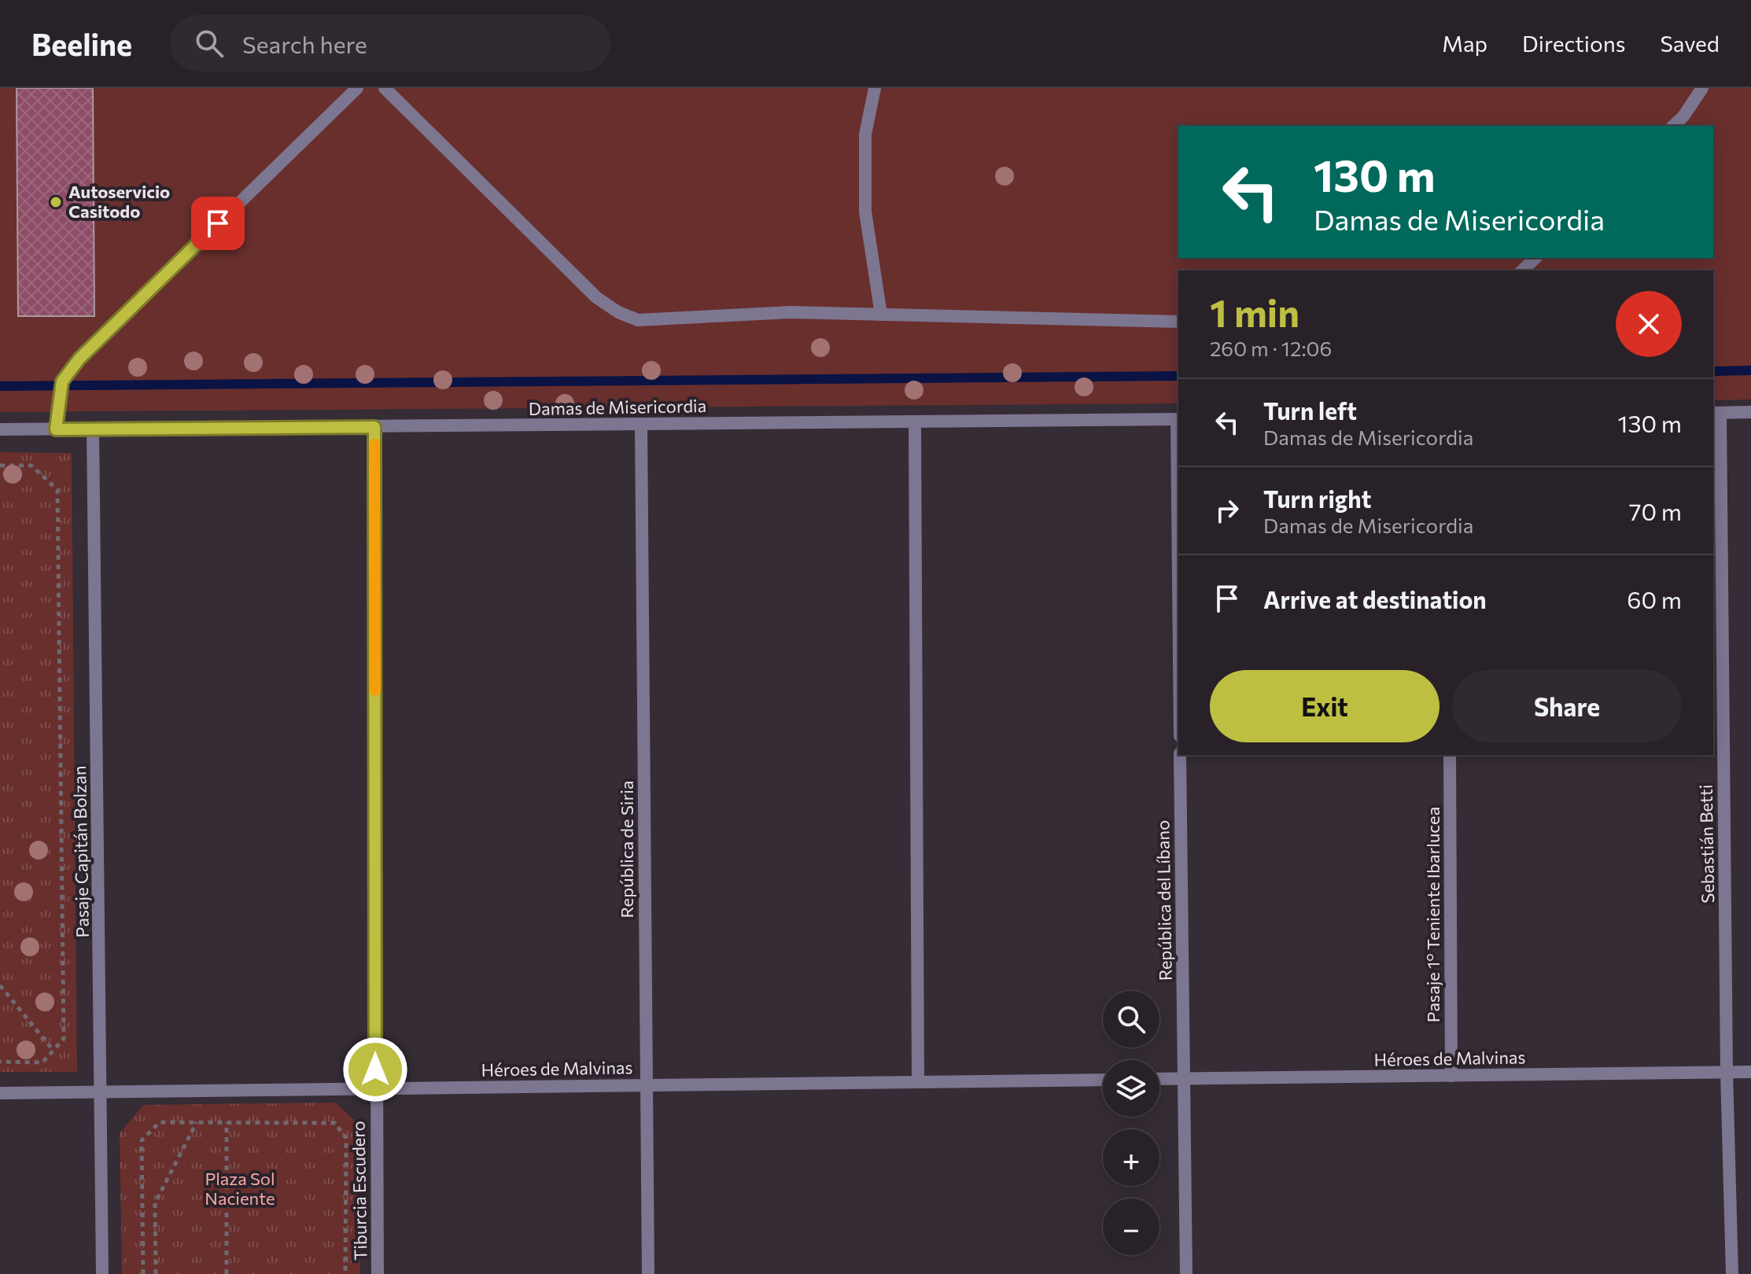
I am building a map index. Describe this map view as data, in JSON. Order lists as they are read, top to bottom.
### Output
{
  "streets": {
    "street": [
      "Damas de Misericordia",
      "Sebastián Betti",
      "República de Siria",
      "Pasaje Capitán Bolzan",
      "República del Líbano",
      "Pasaje 1º Teniente Ibarlucea",
      "Héroes de Malvinas",
      "Tiburcia Escudero"
    ]
  },
  "crossings": [
    ["Damas de Misericordia", "República de Siria"],
    ["Damas de Misericordia", "Pasaje Capitán Bolzan"],
    ["Damas de Misericordia", "Tiburcia Escudero"],
    ["Sebastián Betti", "Héroes de Malvinas"],
    ["República de Siria", "Héroes de Malvinas"],
    ["Pasaje Capitán Bolzan", "Héroes de Malvinas"],
    ["República del Líbano", "Héroes de Malvinas"],
    ["Pasaje 1º Teniente Ibarlucea", "Héroes de Malvinas"],
    ["Héroes de Malvinas", "Tiburcia Escudero"]
  ],
  "parks": ["Plaza Sol Naciente"],
  "places": ["Autoservicio Casitodo"],
  "page": {
    "header": "Beeline",
    "search": "Search here",
    "nav": ["Map", "Directions", "Saved"],
    "turn": ["130 m", "Damas de Misericordia"],
    "heading": ["1 min", "260 m · 12:06"],
    "list": [
      {
        "name": "Turn left",
        "note": "Damas de Misericordia",
        "value": "130 m"
      },
      {
        "name": "Turn right",
        "note": "Damas de Misericordia",
        "value": "70 m"
      },
      {
        "name": "Arrive at destination",
        "value": "60 m"
      }
    ],
    "buttons": ["Exit", "Share"],
    "map_buttons": ["+", "−"]
  }
}
